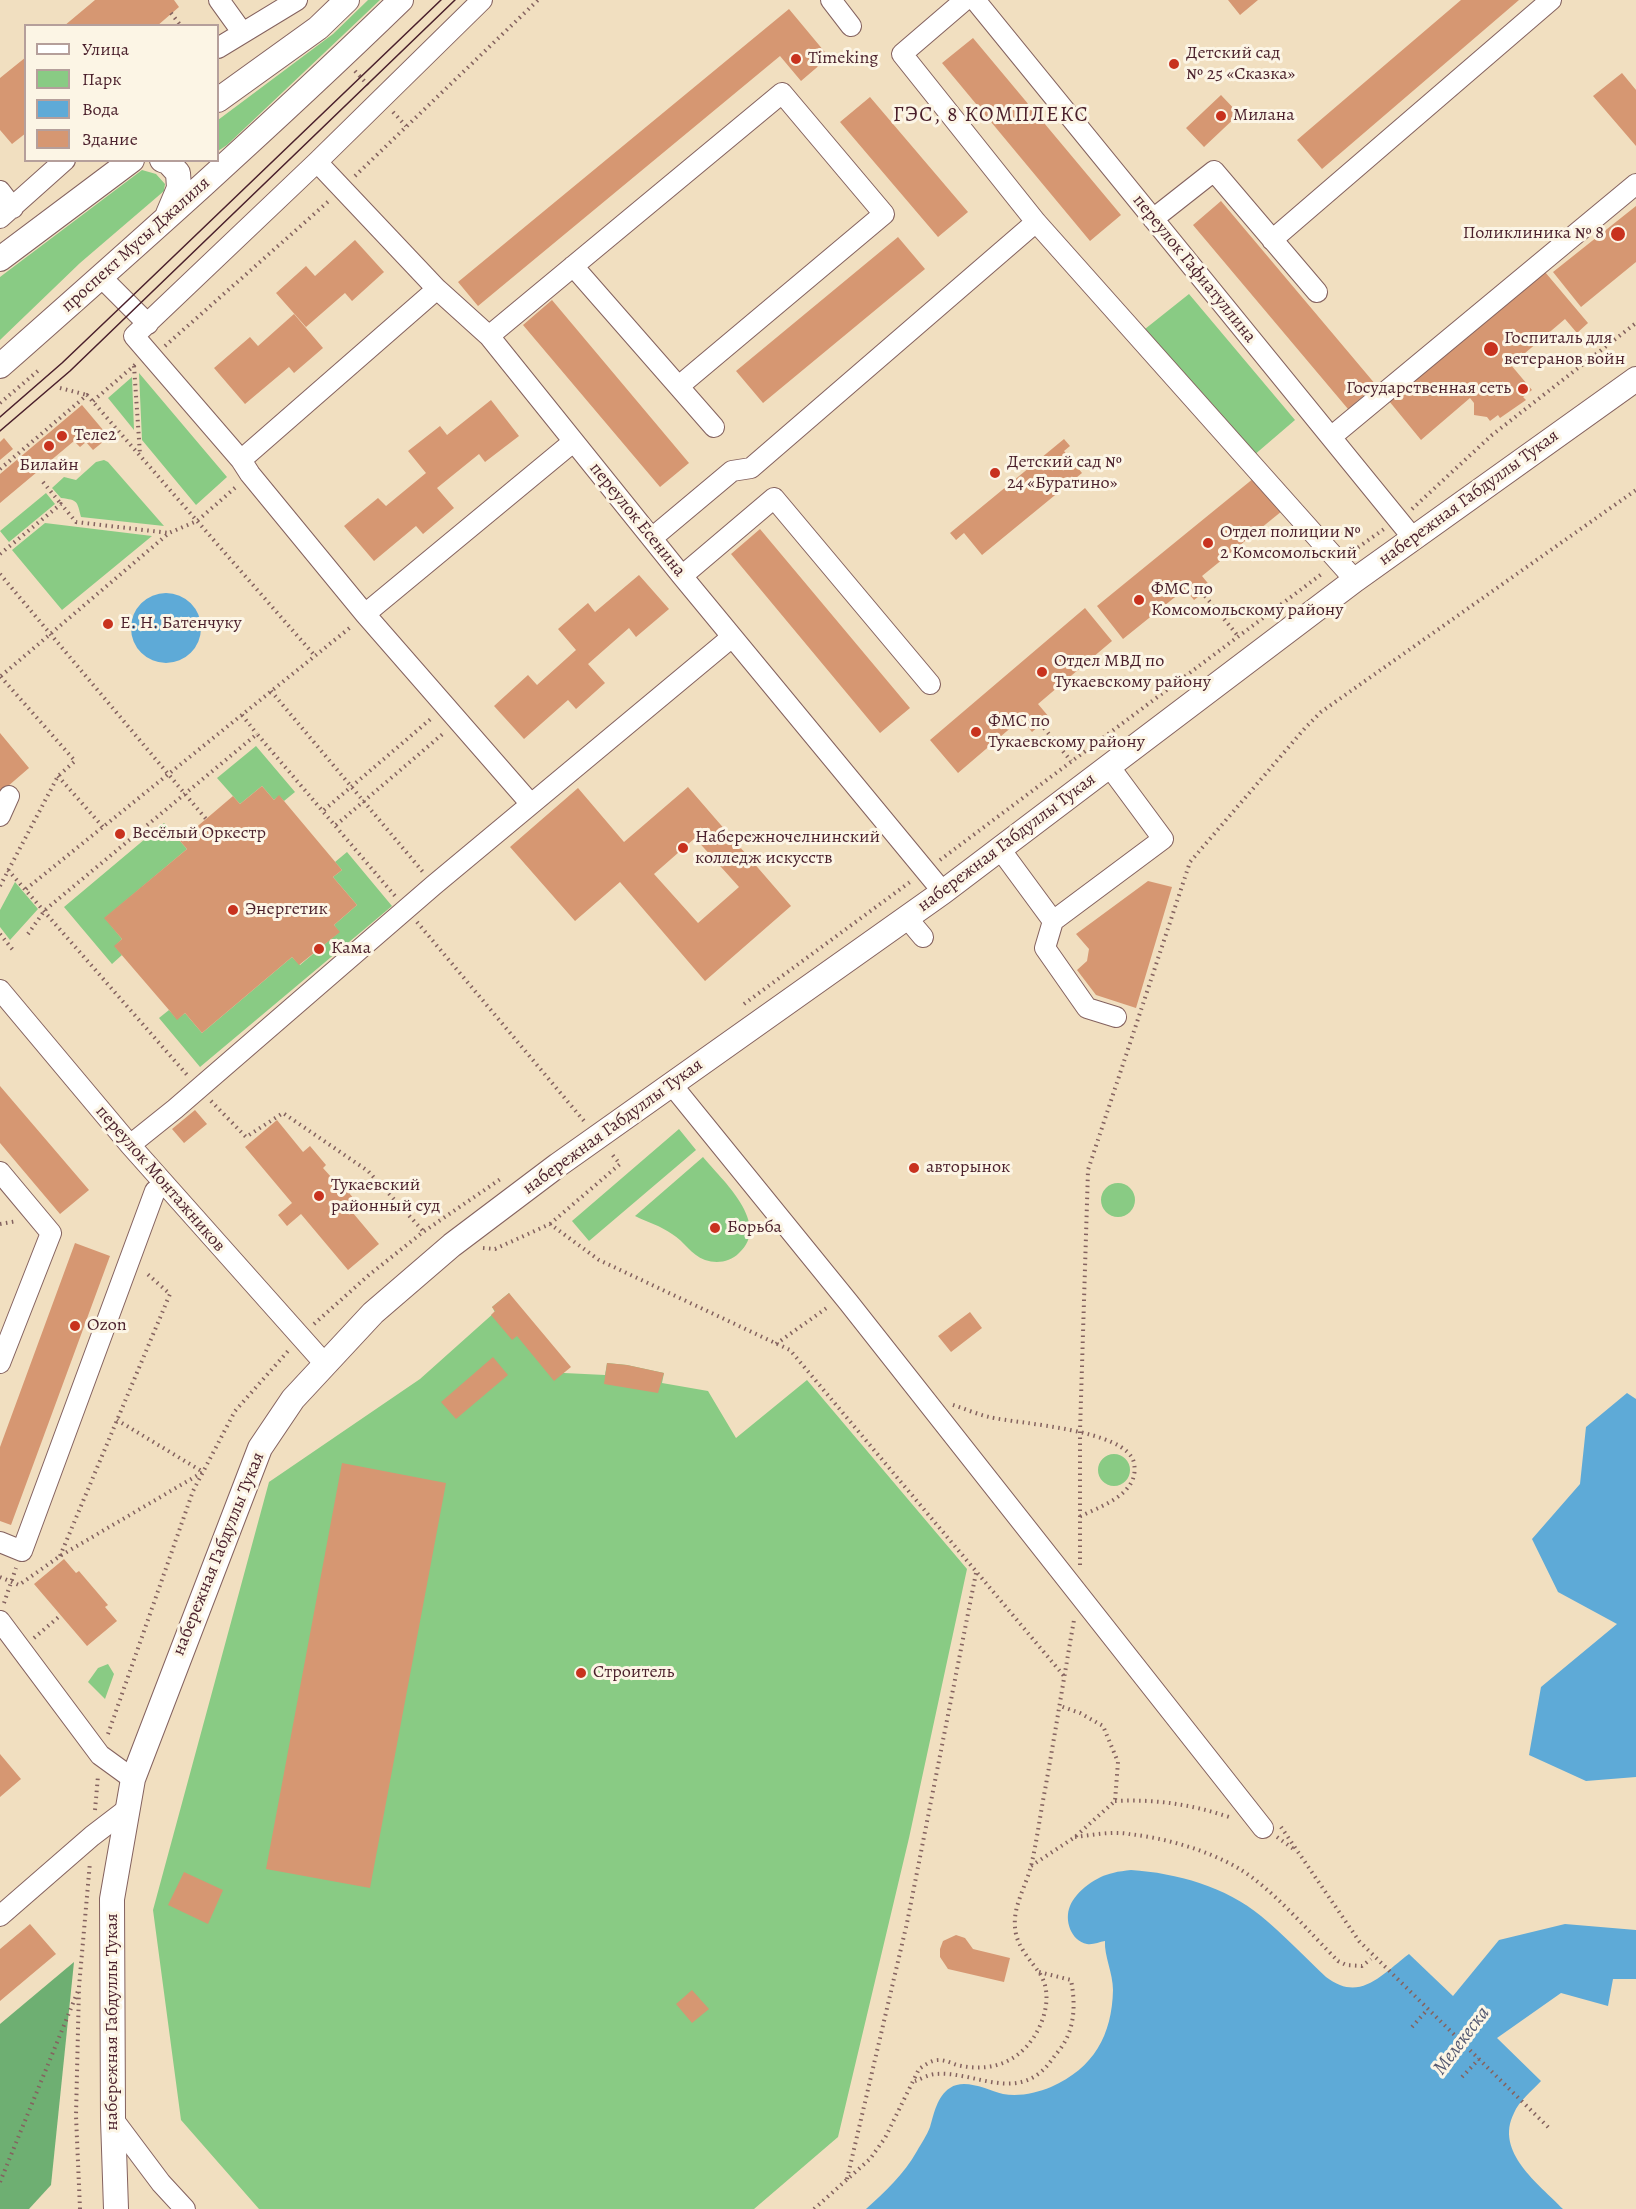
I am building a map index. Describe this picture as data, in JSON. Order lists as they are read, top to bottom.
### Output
{
  "streets": {
    "main road": ["проспект Мусы Джалиля", "набережная Габдуллы Тукая"],
    "street": ["переулок Гафиатуллина", "переулок Есенина", "переулок Монтажников"]
  },
  "crossings": [
    ["переулок Гафиатуллина", "набережная Габдуллы Тукая"],
    ["набережная Габдуллы Тукая", "переулок Есенина"],
    ["набережная Габдуллы Тукая", "переулок Монтажников"]
  ],
  "districts": ["ГЭС, 8 КОМПЛЕКС"],
  "water": ["Мелекеска"],
  "places": [
    "Timeking",
    "Детский сад № 25 «Сказка»",
    "Милана",
    "Поликлиника № 8",
    "Госпиталь для ветеранов войн",
    "Государственная сеть",
    "Теле2",
    "Билайн",
    "Детский сад № 24 «Буратино»",
    "Отдел полиции № 2 Комсомольский",
    "ФМС по Комсомольскому району",
    "Е. Н. Батенчуку",
    "Отдел МВД по Тукаевскому району",
    "ФМС по Тукаевскому району",
    "Весёлый Оркестр",
    "Набережночелнинский колледж искусств",
    "Энергетик",
    "Кама",
    "авторынок",
    "Тукаевский районный суд",
    "Борьба",
    "Ozon",
    "Строитель"
  ],
  "legend": [
    "Улица",
    "Парк",
    "Вода",
    "Здание"
  ]
}
